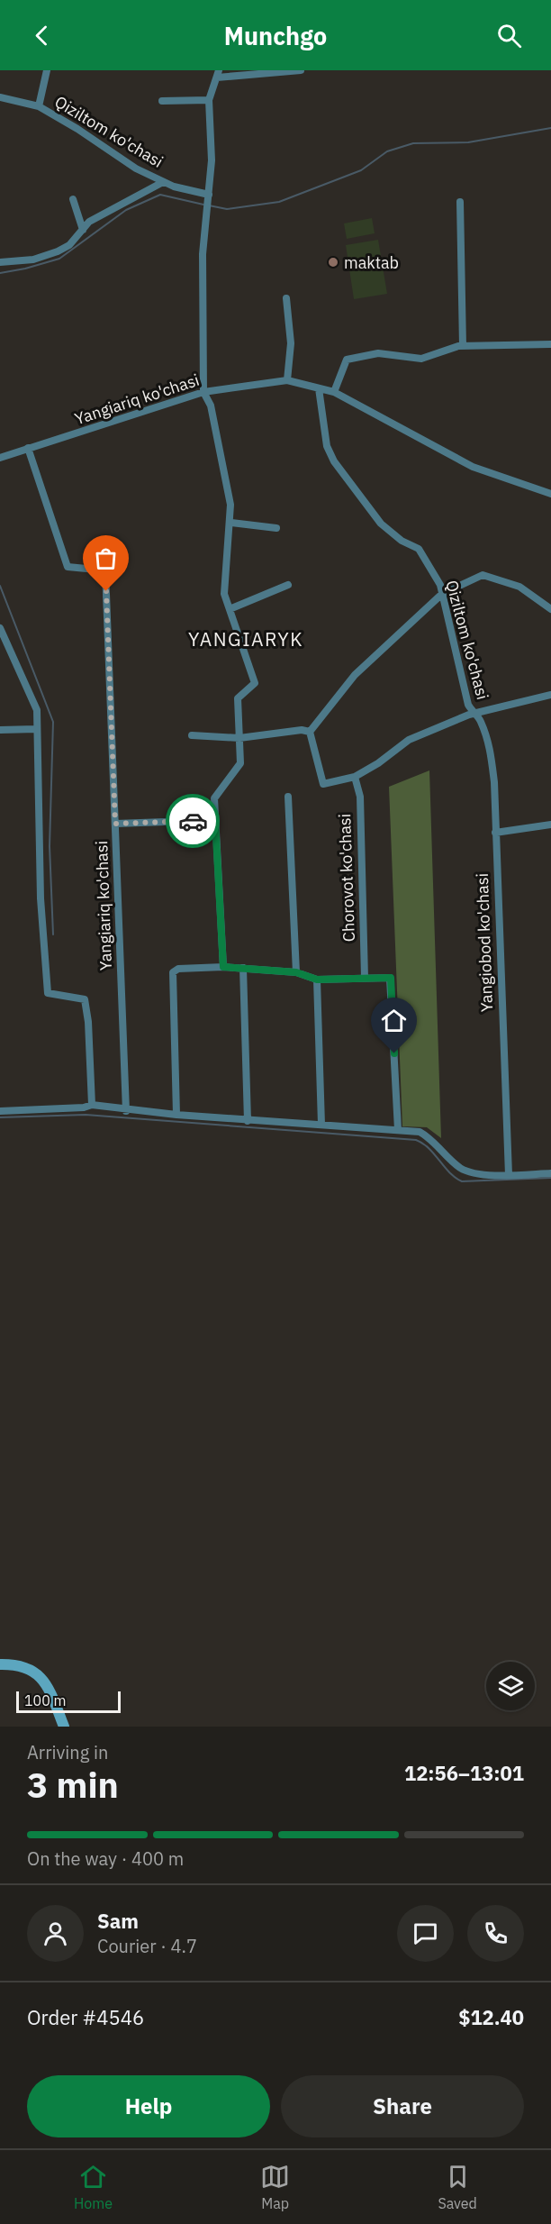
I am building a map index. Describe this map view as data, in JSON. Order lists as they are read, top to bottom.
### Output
{
  "streets": {
    "street": [
      "Qiziltom ko'chasi",
      "Yangiariq ko'chasi",
      "Chorovot ko'chasi",
      "Yangiobod ko'chasi"
    ]
  },
  "crossings": [
    ["Qiziltom ko'chasi", "Yangiobod ko'chasi"]
  ],
  "districts": ["YANGIARYK"],
  "places": ["maktab"],
  "scale_bar": "100 m",
  "page": {
    "header": "Munchgo",
    "scale": "100 m",
    "heading": ["3 min", "Arriving in", "12:56–13:01"],
    "panel": [
      "Sam",
      "Courier · 4.7",
      "Order #4546",
      "$12.40"
    ],
    "bar": "On the way · 400 m",
    "buttons": ["Help", "Share"],
    "tabs": ["Home", "Map", "Saved"]
  }
}
